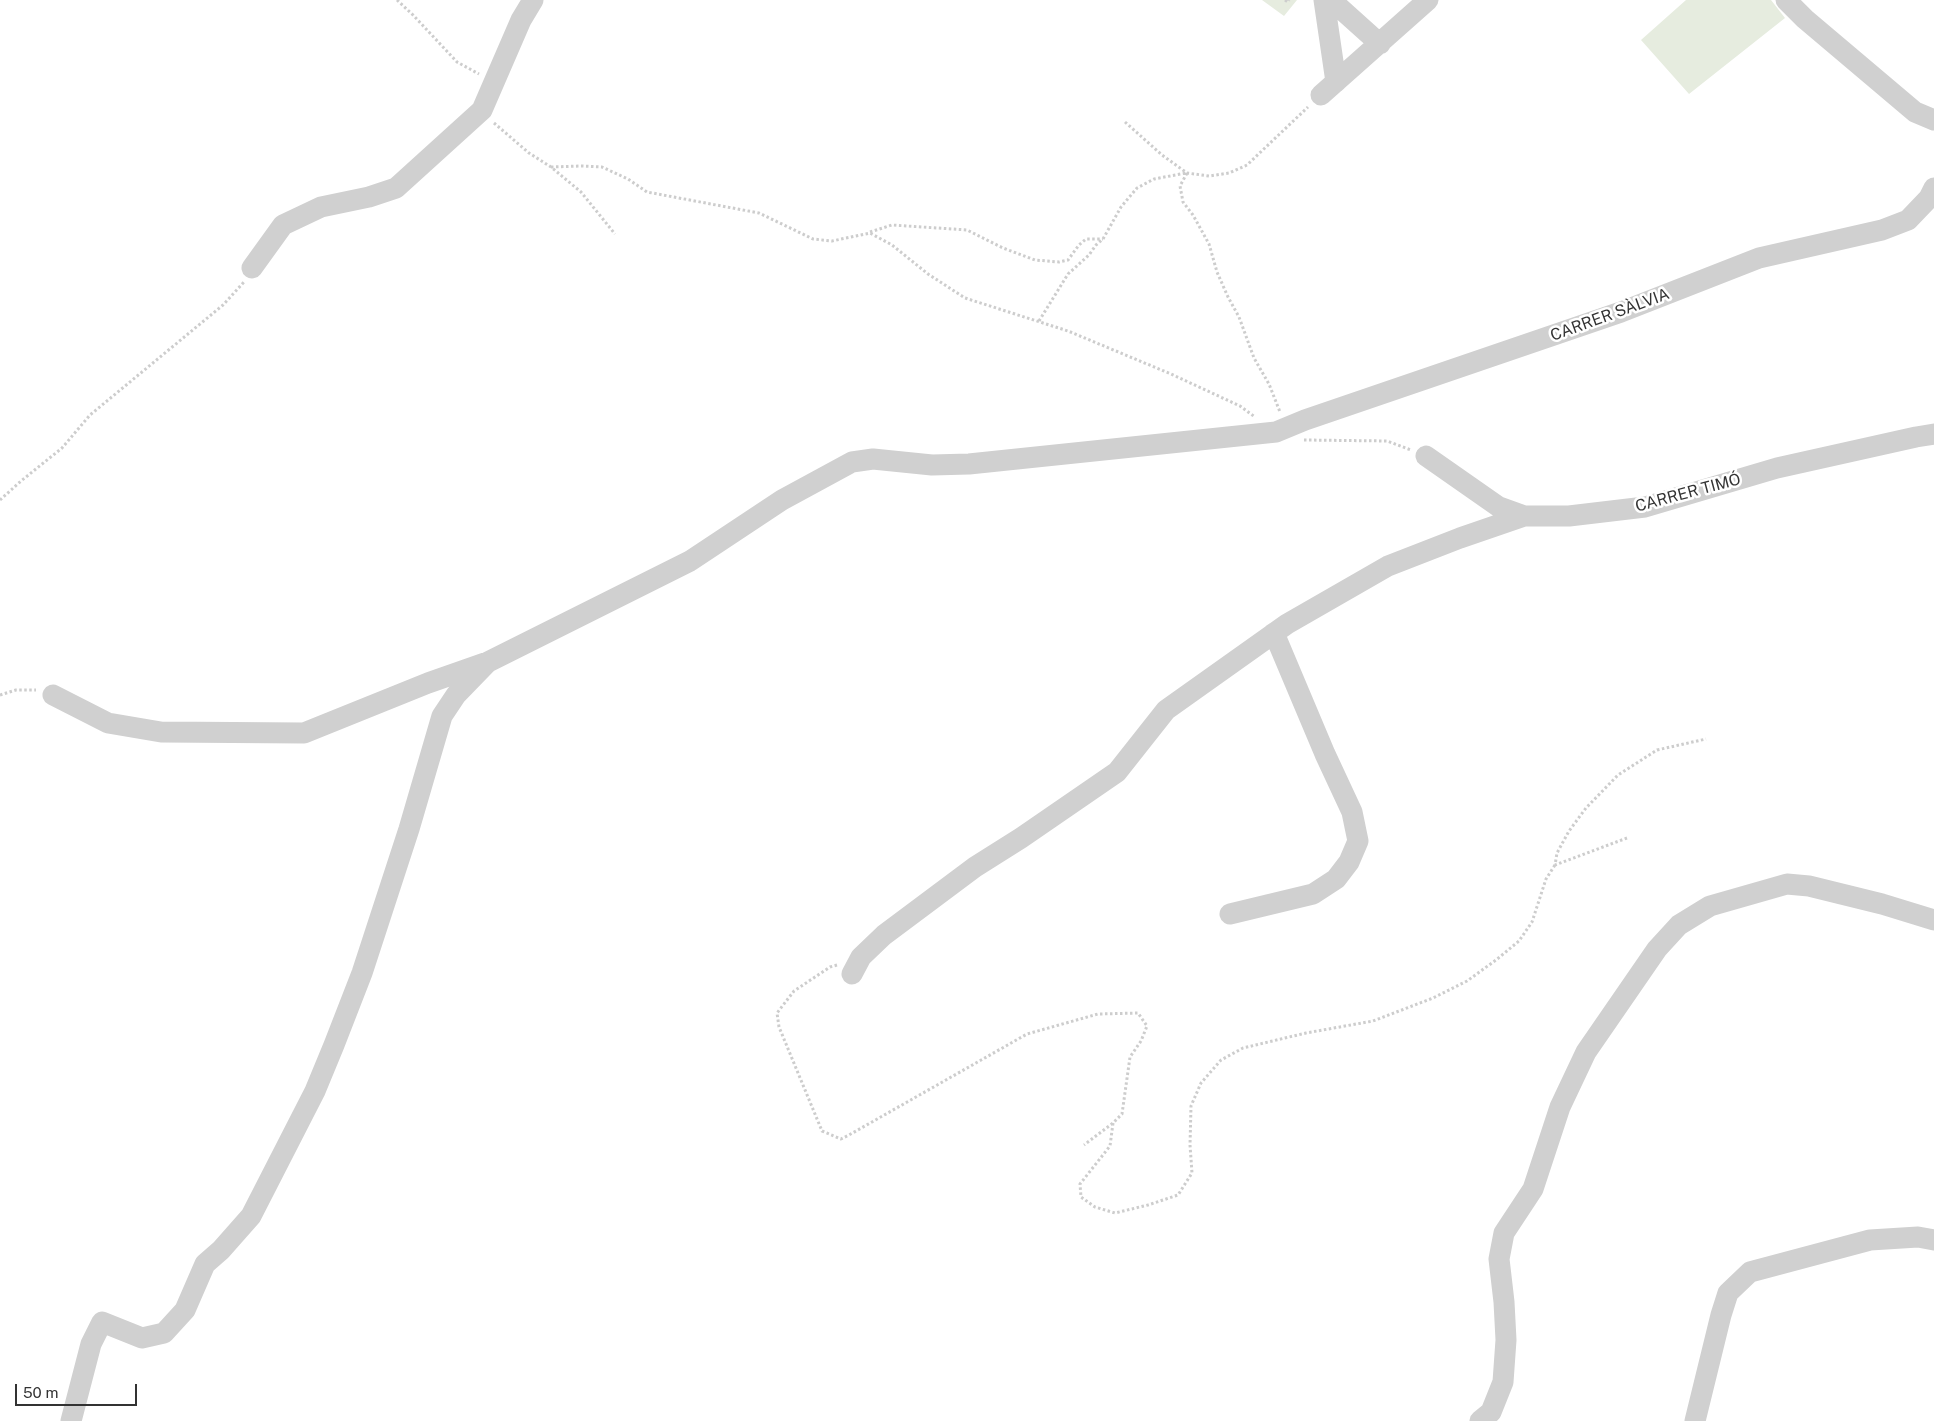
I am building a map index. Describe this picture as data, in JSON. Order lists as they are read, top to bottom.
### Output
{
  "streets": {
    "street": ["CARRER SÀLVIA", "CARRER TIMÓ"]
  },
  "scale_bar": "50 m"
}
